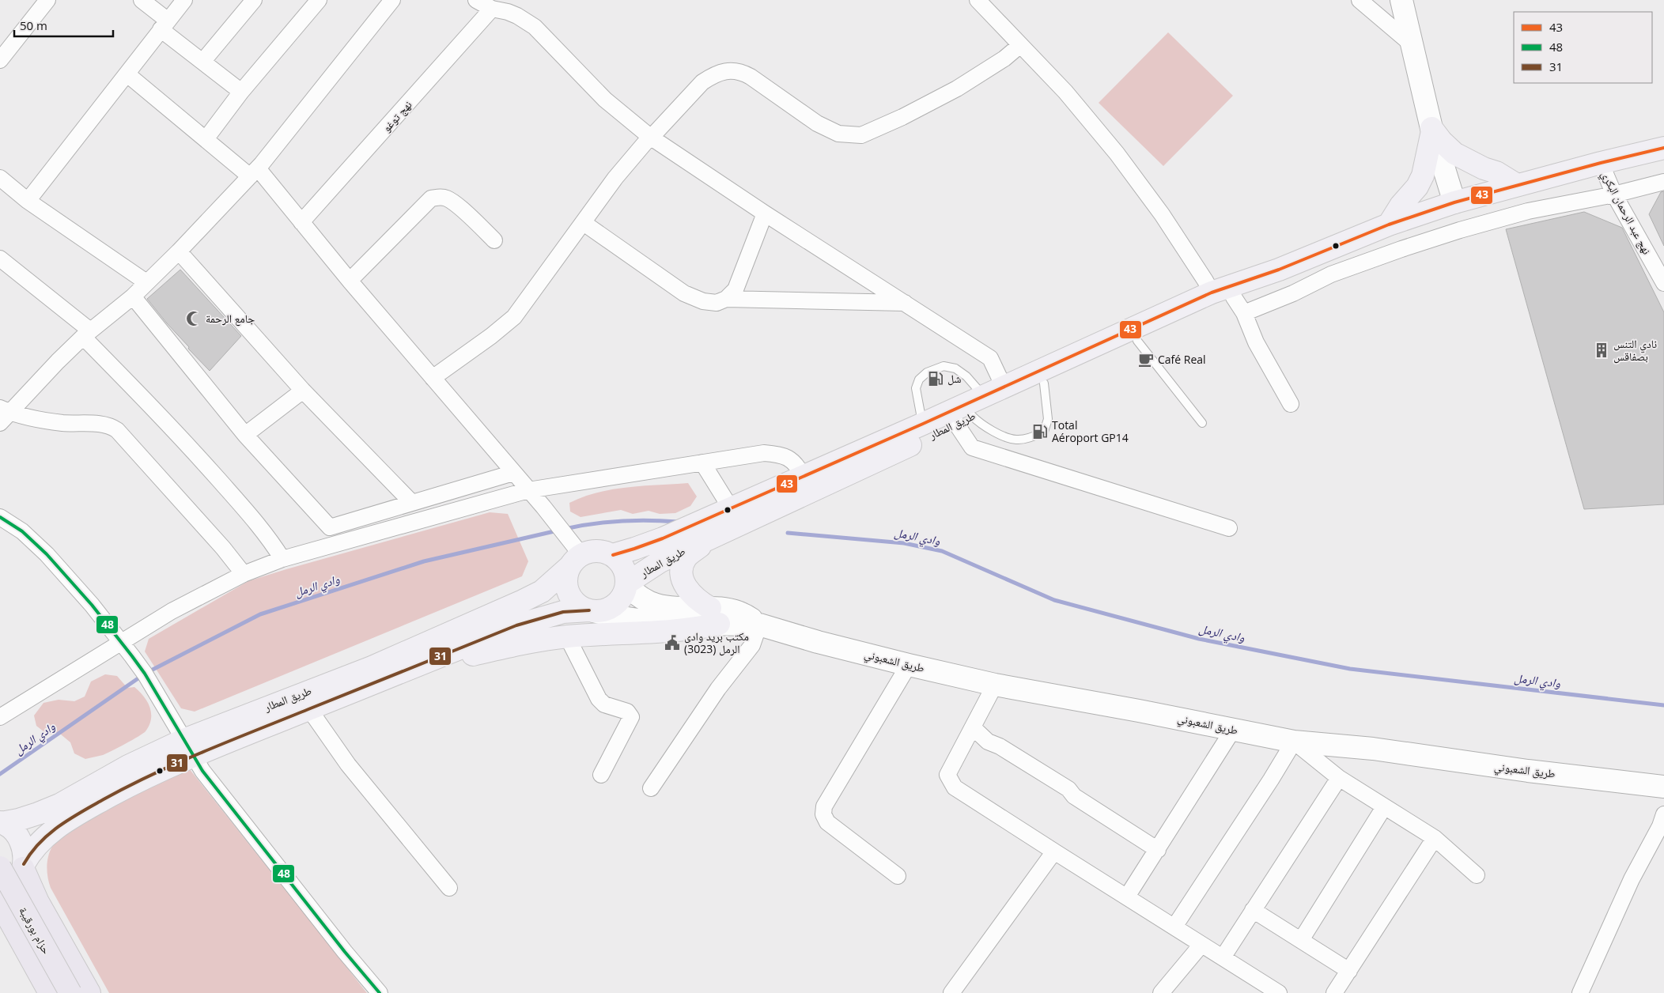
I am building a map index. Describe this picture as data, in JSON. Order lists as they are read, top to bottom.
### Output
{
  "streets": {
    "highway": ["حزام بورقيبة"],
    "main road": ["طريق المطار"],
    "street": ["نهج توغو", "نهج عبد الرحمان البكري", "طريق الشعبوني"]
  },
  "crossings": [
    ["نهج عبد الرحمان البكري", "طريق المطار"],
    ["طريق المطار", "طريق الشعبوني"]
  ],
  "water": ["وادي الرمل"],
  "places": {
    "mosque": ["جامع الرحمة"],
    "building": ["نادي التنس بصفاقس"],
    "cafe": ["Café Real"],
    "fuel station": ["شل", "Total Aéroport GP14"],
    "public building": ["مكتب بريد وادي الرمل (3023)"]
  },
  "lines": ["transit line 43", "transit line 48", "transit line 31"],
  "legend": ["43", "48", "31"],
  "scale_bar": "50 m"
}
